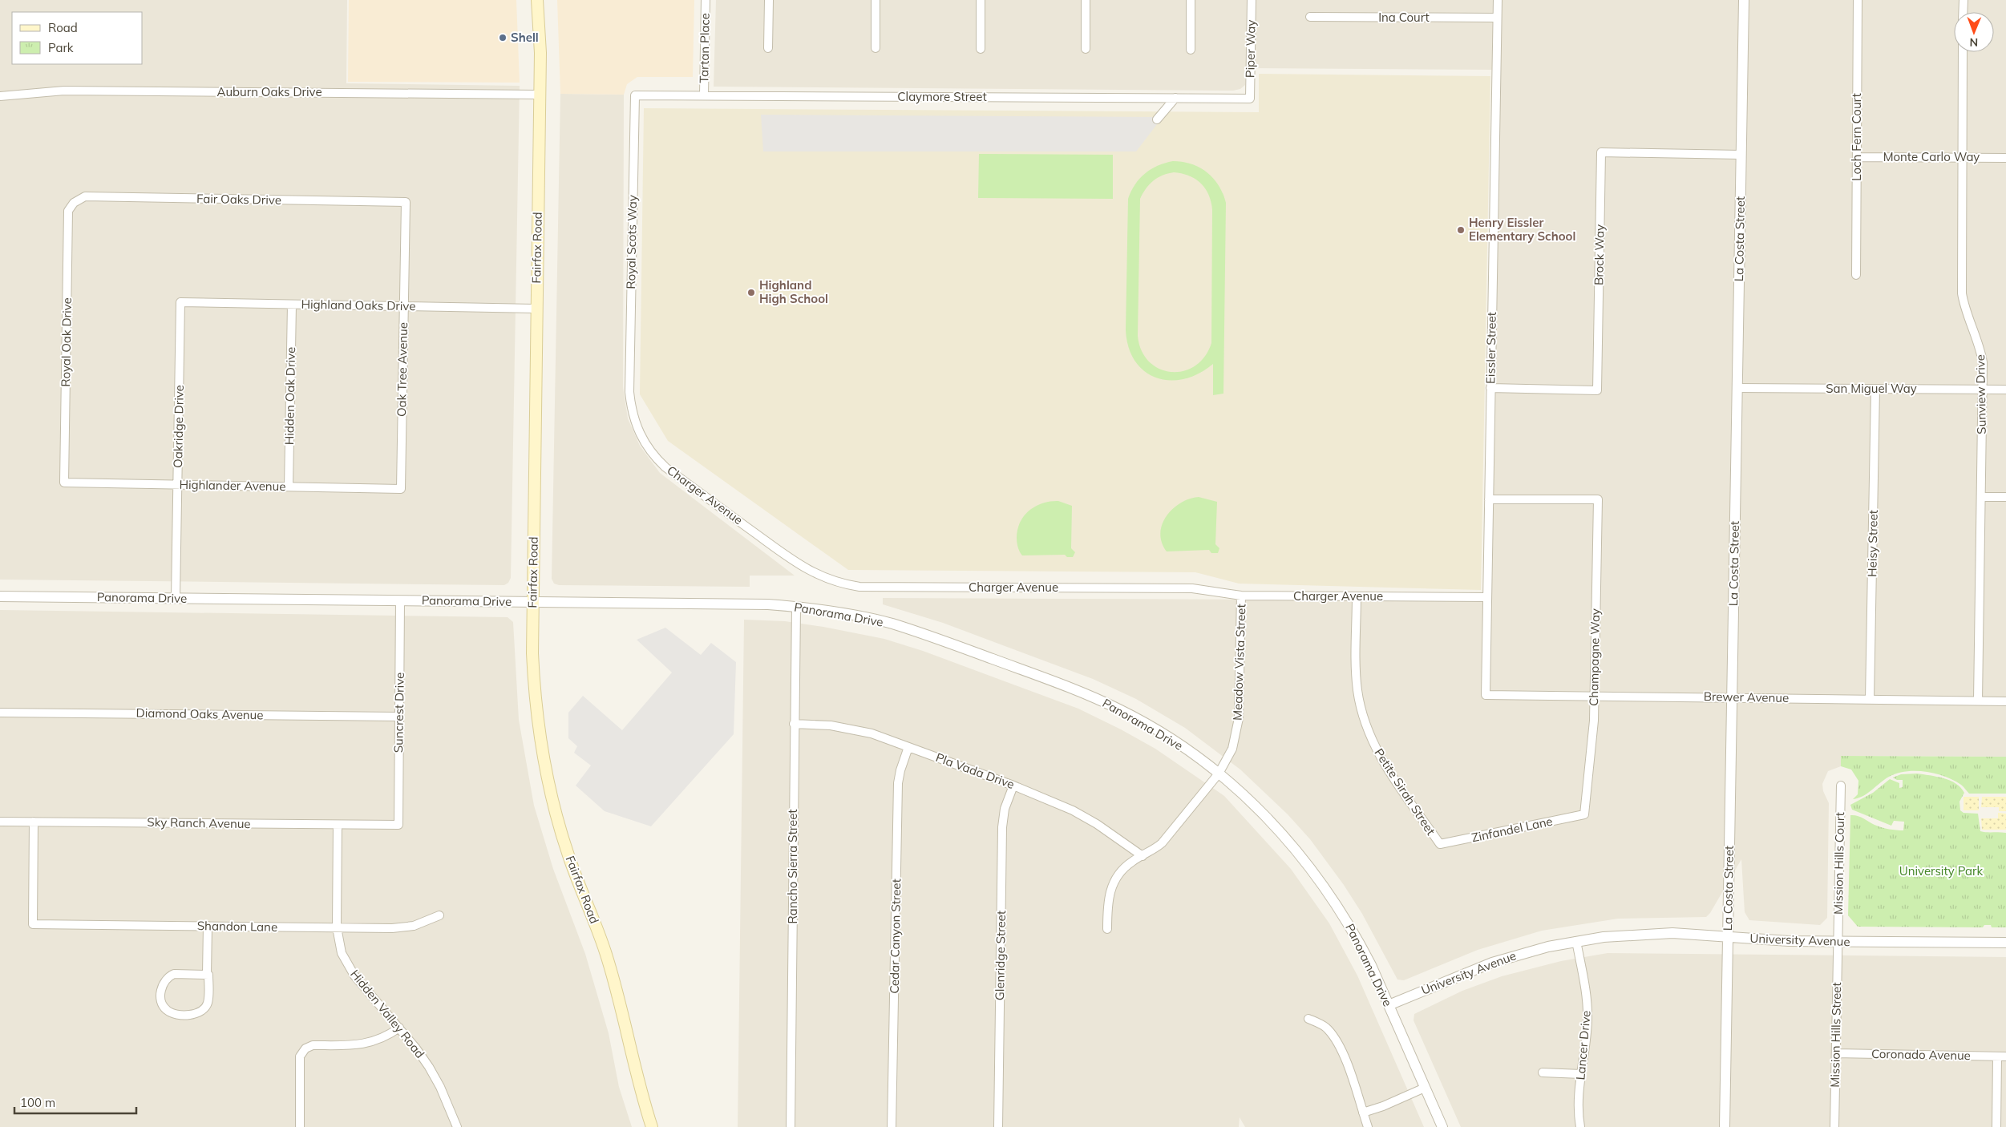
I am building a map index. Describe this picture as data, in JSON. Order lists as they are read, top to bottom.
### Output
{
  "streets": {
    "main road": ["Fairfax Road"],
    "street": [
      "Ina Court",
      "Tartan Place",
      "Piper Way",
      "Auburn Oaks Drive",
      "Claymore Street",
      "Loch Fern Court",
      "Monte Carlo Way",
      "Fair Oaks Drive",
      "La Costa Street",
      "Royal Scots Way",
      "Brock Way",
      "Highland Oaks Drive",
      "Royal Oak Drive",
      "Eissler Street",
      "Oak Tree Avenue",
      "San Miguel Way",
      "Sunview Drive",
      "Hidden Oak Drive",
      "Oakridge Drive",
      "Highlander Avenue",
      "Charger Avenue",
      "Heisy Street",
      "Panorama Drive",
      "Champagne Way",
      "Meadow Vista Street",
      "Brewer Avenue",
      "Suncrest Drive",
      "Diamond Oaks Avenue",
      "Pla Vada Drive",
      "Petite Sirah Street",
      "Sky Ranch Avenue",
      "Zinfandel Lane",
      "Mission Hills Court",
      "Rancho Sierra Street",
      "Shandon Lane",
      "Cedar Canyon Street",
      "University Avenue",
      "Glenridge Street",
      "Hidden Valley Road",
      "Mission Hills Street",
      "Lancer Drive",
      "Coronado Avenue"
    ]
  },
  "crossings": [
    ["Ina Court", "Eissler Street"],
    ["Tartan Place", "Claymore Street"],
    ["Piper Way", "Claymore Street"],
    ["Auburn Oaks Drive", "Fairfax Road"],
    ["Claymore Street", "Royal Scots Way"],
    ["Loch Fern Court", "Monte Carlo Way"],
    ["Monte Carlo Way", "Sunview Drive"],
    ["Fair Oaks Drive", "Royal Oak Drive"],
    ["Fair Oaks Drive", "Oak Tree Avenue"],
    ["La Costa Street", "Brock Way"],
    ["La Costa Street", "San Miguel Way"],
    ["La Costa Street", "Brewer Avenue"],
    ["La Costa Street", "University Avenue"],
    ["Royal Scots Way", "Charger Avenue"],
    ["Fairfax Road", "Highland Oaks Drive"],
    ["Fairfax Road", "Panorama Drive"],
    ["Brock Way", "Eissler Street"],
    ["Highland Oaks Drive", "Oak Tree Avenue"],
    ["Highland Oaks Drive", "Hidden Oak Drive"],
    ["Highland Oaks Drive", "Oakridge Drive"],
    ["Royal Oak Drive", "Highlander Avenue"],
    ["Eissler Street", "Charger Avenue"],
    ["Eissler Street", "Champagne Way"],
    ["Eissler Street", "Brewer Avenue"],
    ["Oak Tree Avenue", "Highlander Avenue"],
    ["San Miguel Way", "Sunview Drive"],
    ["San Miguel Way", "Heisy Street"],
    ["Sunview Drive", "Brewer Avenue"],
    ["Hidden Oak Drive", "Highlander Avenue"],
    ["Oakridge Drive", "Highlander Avenue"],
    ["Oakridge Drive", "Panorama Drive"],
    ["Charger Avenue", "Meadow Vista Street"],
    ["Charger Avenue", "Petite Sirah Street"],
    ["Heisy Street", "Brewer Avenue"],
    ["Panorama Drive", "Meadow Vista Street"],
    ["Panorama Drive", "Suncrest Drive"],
    ["Panorama Drive", "Rancho Sierra Street"],
    ["Panorama Drive", "University Avenue"],
    ["Champagne Way", "Brewer Avenue"],
    ["Champagne Way", "Zinfandel Lane"],
    ["Meadow Vista Street", "Pla Vada Drive"],
    ["Suncrest Drive", "Diamond Oaks Avenue"],
    ["Suncrest Drive", "Sky Ranch Avenue"],
    ["Pla Vada Drive", "Rancho Sierra Street"],
    ["Pla Vada Drive", "Cedar Canyon Street"],
    ["Pla Vada Drive", "Glenridge Street"],
    ["Petite Sirah Street", "Zinfandel Lane"],
    ["Sky Ranch Avenue", "Shandon Lane"],
    ["Sky Ranch Avenue", "Hidden Valley Road"],
    ["Mission Hills Court", "University Avenue"],
    ["Mission Hills Court", "Mission Hills Street"],
    ["Shandon Lane", "Hidden Valley Road"],
    ["University Avenue", "Mission Hills Street"],
    ["University Avenue", "Lancer Drive"],
    ["Mission Hills Street", "Coronado Avenue"]
  ],
  "parks": ["University Park"],
  "places": ["Shell", "Henry Eissler Elementary School", "Highland High School"],
  "legend": ["Road", "Park"],
  "scale_bar": "100 m",
  "north": "bottom"
}
